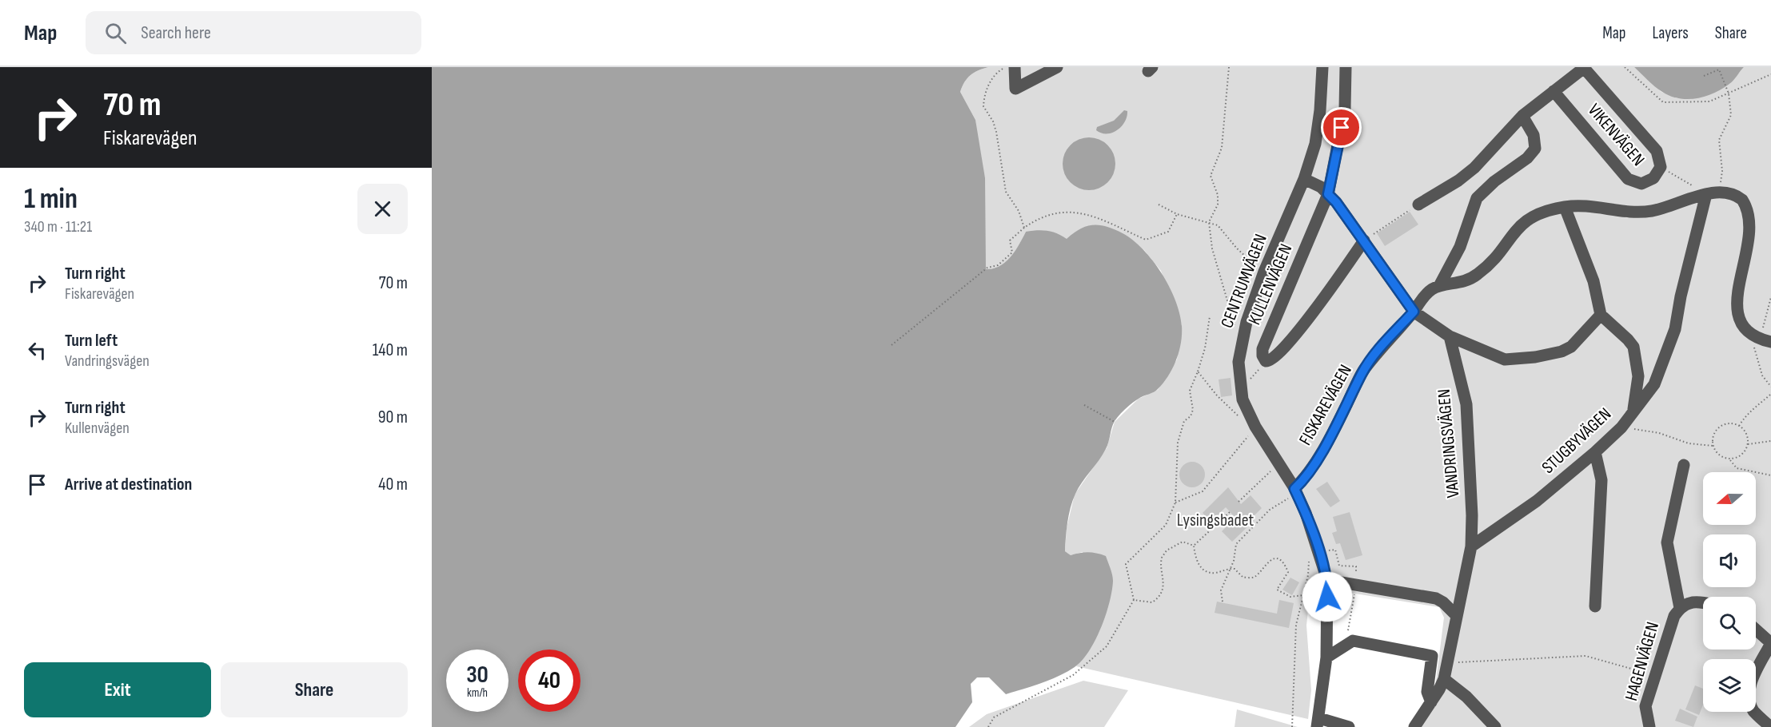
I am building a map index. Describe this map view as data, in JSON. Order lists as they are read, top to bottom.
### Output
{
  "streets": {
    "street": [
      "VIKENVÄGEN",
      "CENTRUMVÄGEN",
      "KULLENVÄGEN",
      "FISKAREVÄGEN",
      "STUGBYVÄGEN",
      "VANDRINGSVÄGEN",
      "HAGENVÄGEN"
    ]
  },
  "crossings": [
    ["CENTRUMVÄGEN", "FISKAREVÄGEN"],
    ["FISKAREVÄGEN", "STUGBYVÄGEN"],
    ["STUGBYVÄGEN", "VANDRINGSVÄGEN"]
  ],
  "parks": ["Lysingsbadet"],
  "north": "left",
  "page": {
    "header": "Map",
    "search": "Search here",
    "nav": ["Map", "Layers", "Share"],
    "turn": ["70 m", "Fiskarevägen"],
    "heading": ["1 min", "340 m · 11:21"],
    "list": [
      {
        "name": "Turn right",
        "note": "Fiskarevägen",
        "value": "70 m"
      },
      {
        "name": "Turn left",
        "note": "Vandringsvägen",
        "value": "140 m"
      },
      {
        "name": "Turn right",
        "note": "Kullenvägen",
        "value": "90 m"
      },
      {
        "name": "Arrive at destination",
        "value": "40 m"
      }
    ],
    "speed": "30 km/h",
    "limit": "40",
    "buttons": ["Exit", "Share"]
  }
}
